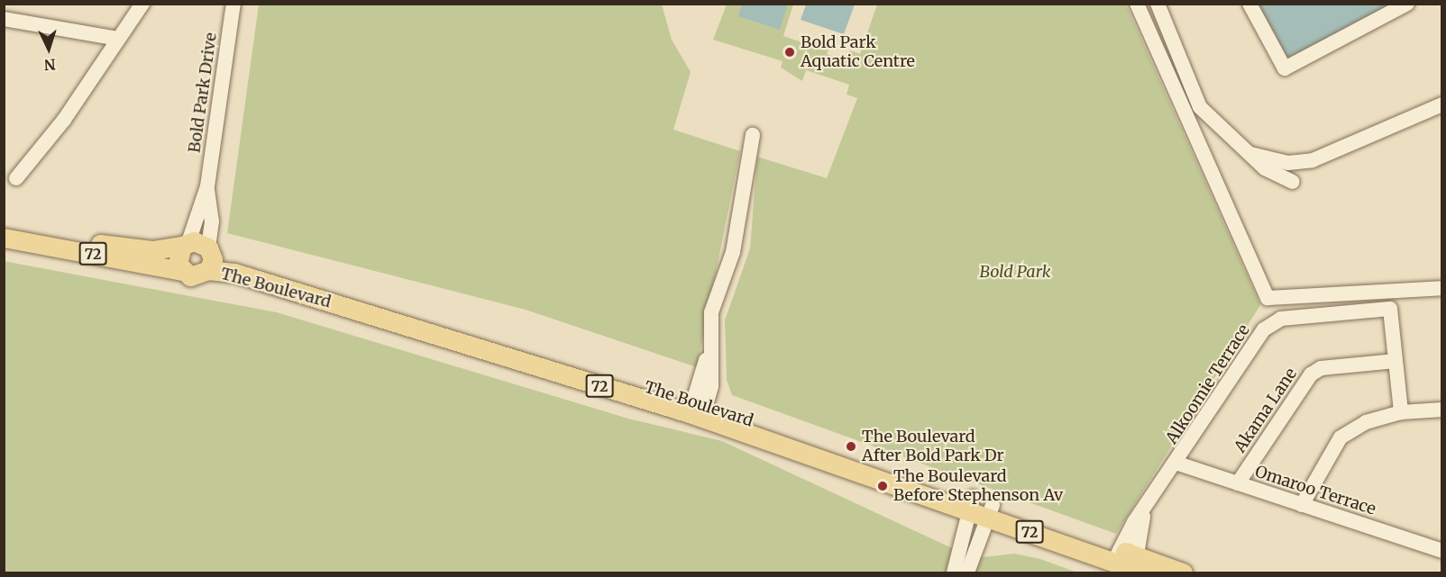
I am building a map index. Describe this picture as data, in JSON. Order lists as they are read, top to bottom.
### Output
{
  "streets": {
    "main road": ["72", "The Boulevard"],
    "street": [
      "Bold Park Drive",
      "Alkoomie Terrace",
      "Akama Lane",
      "Omaroo Terrace"
    ]
  },
  "crossings": [
    ["Bold Park Drive", "The Boulevard"],
    ["The Boulevard", "Alkoomie Terrace"],
    ["Alkoomie Terrace", "Akama Lane"],
    ["Alkoomie Terrace", "Omaroo Terrace"],
    ["Akama Lane", "Omaroo Terrace"]
  ],
  "parks": ["Bold Park"],
  "places": ["Bold Park Aquatic Centre", "The Boulevard After Bold Park Dr", "The Boulevard Before Stephenson Av"],
  "north": "bottom"
}
